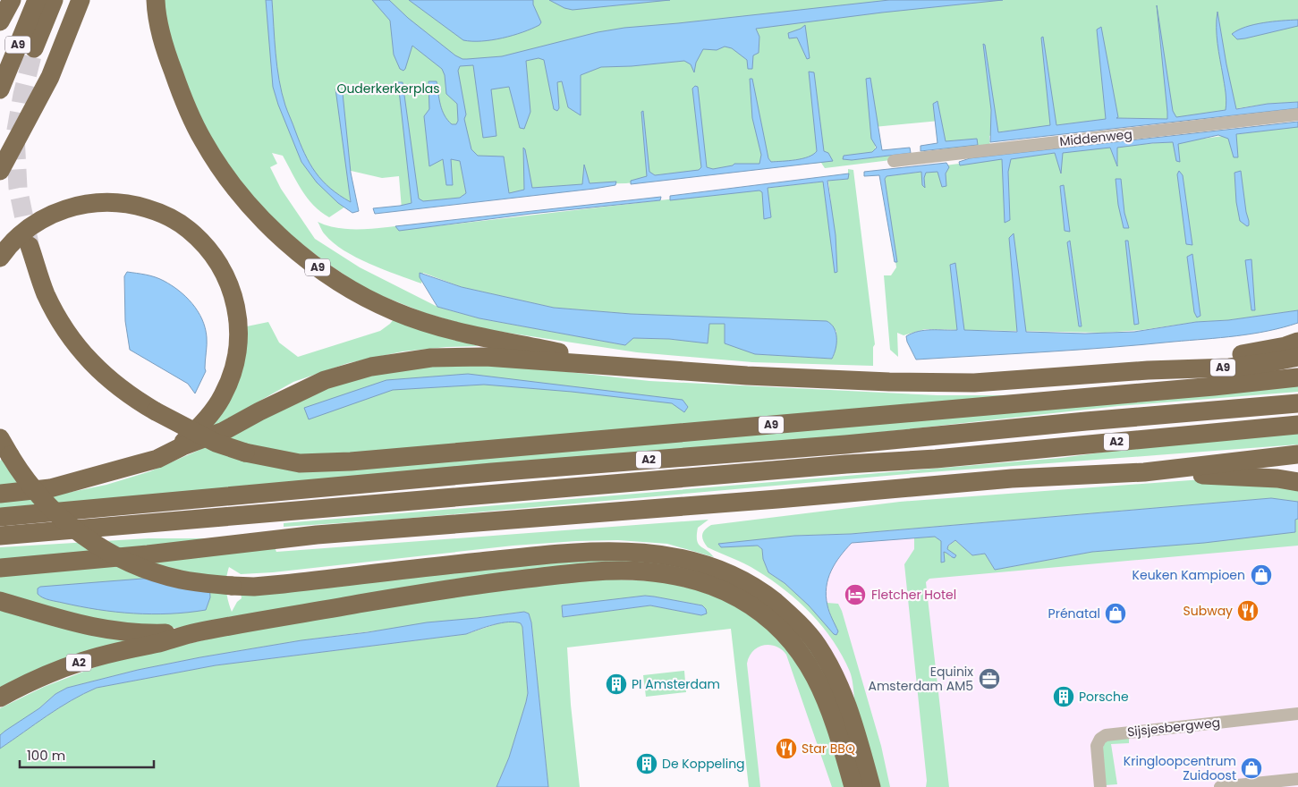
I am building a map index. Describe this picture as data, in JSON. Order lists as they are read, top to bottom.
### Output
{
  "streets": {
    "highway": ["A9", "A2"],
    "street": ["Middenweg", "Sijsjesbergweg"]
  },
  "parks": ["Ouderkerkerplas"],
  "places": {
    "shop": ["Keuken Kampioen", "Prénatal", "Kringloopcentrum Zuidoost"],
    "hotel": ["Fletcher Hotel"],
    "restaurant": ["Subway", "Star BBQ"],
    "office": ["Equinix Amsterdam AM5"],
    "building": ["PI Amsterdam", "Porsche", "De Koppeling"]
  },
  "scale_bar": "100 m"
}
